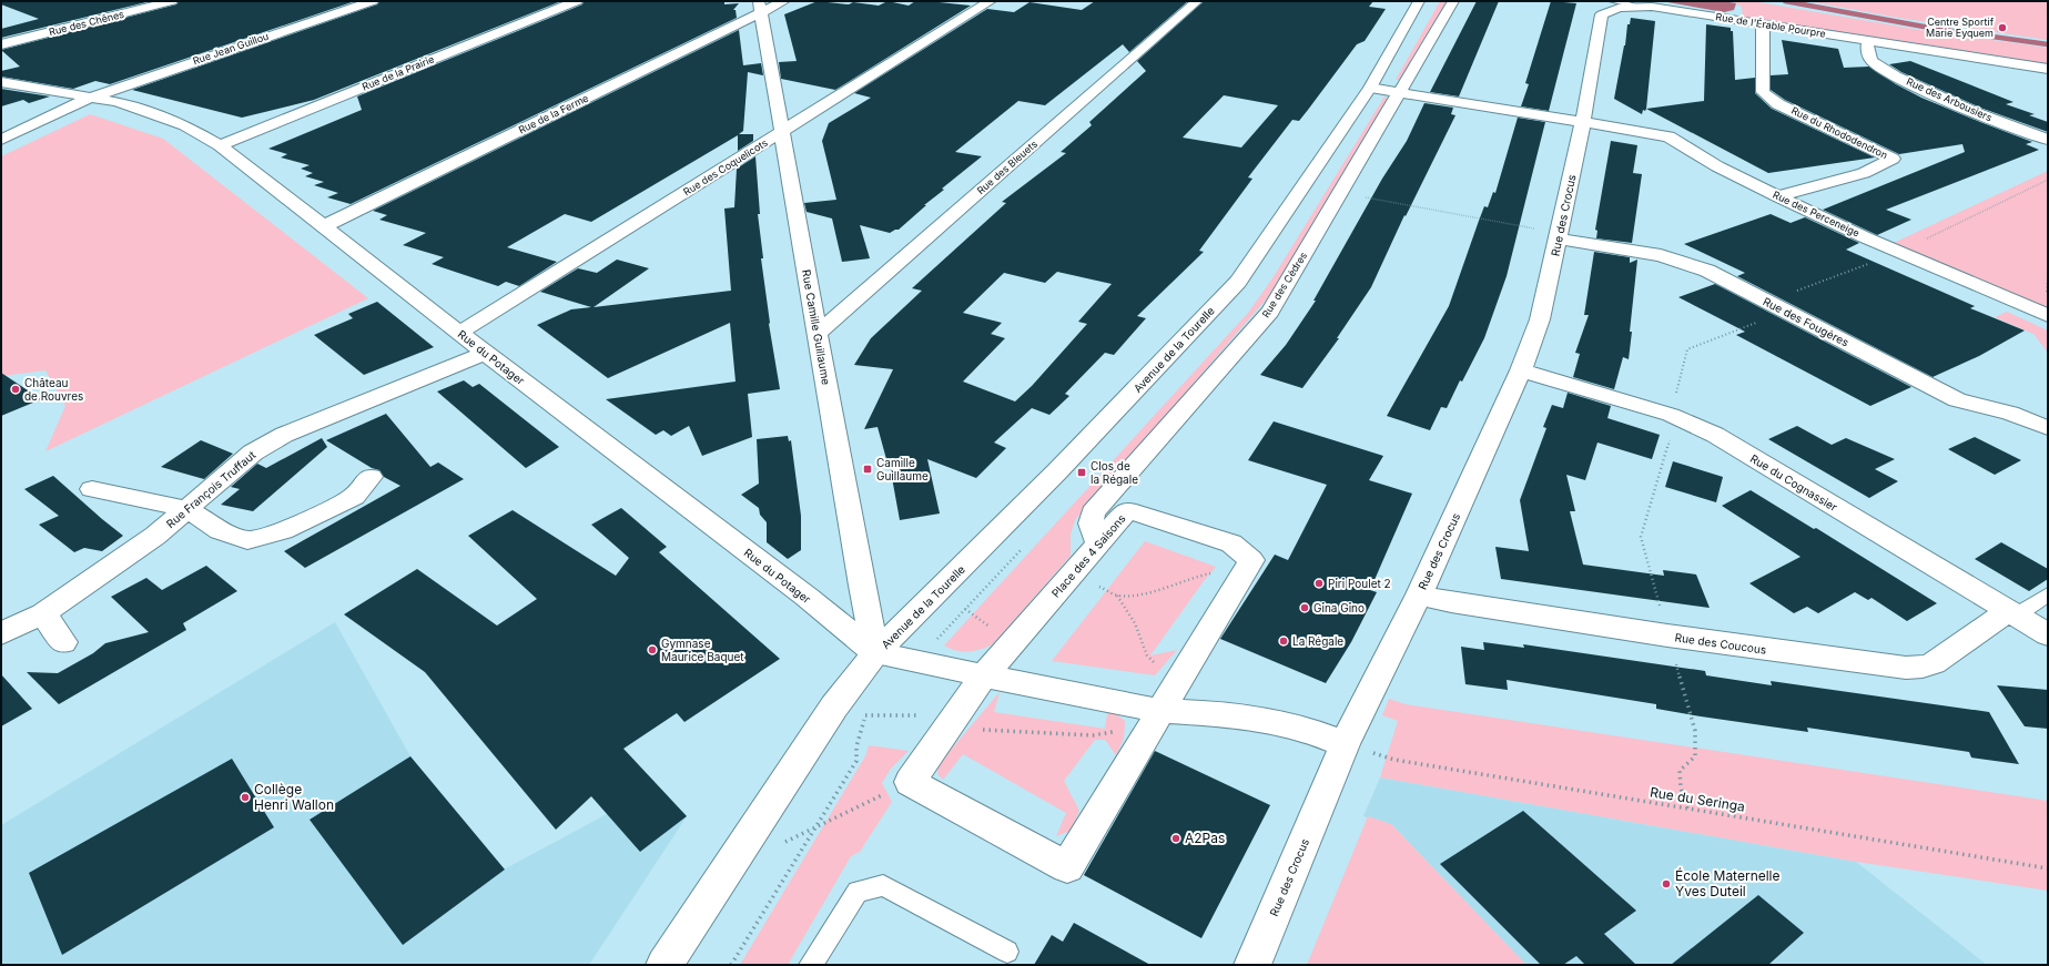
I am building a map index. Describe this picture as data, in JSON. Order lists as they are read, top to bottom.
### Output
{
  "streets": {
    "street": [
      "Rue des Chênes",
      "Rue de l'Érable Pourpre",
      "Rue Jean Guillou",
      "Rue de la Prairie",
      "Rue des Arbousiers",
      "Rue de la Ferme",
      "Rue du Rhododendron",
      "Rue des Coquelicots",
      "Rue des Bleuets",
      "Rue des Perceneige",
      "Rue des Crocus",
      "Rue des Cèdres",
      "Rue des Fougères",
      "Rue Camille Guillaume",
      "Avenue de la Tourelle",
      "Rue du Potager",
      "Rue du Cognassier",
      "Rue François Truffaut",
      "Place des 4 Saisons",
      "Rue des Coucous"
    ],
    "path": ["Rue du Seringa"]
  },
  "crossings": [
    ["Rue de l'Érable Pourpre", "Rue des Arbousiers"],
    ["Rue de l'Érable Pourpre", "Rue du Rhododendron"],
    ["Rue de l'Érable Pourpre", "Rue des Perceneige"],
    ["Rue de l'Érable Pourpre", "Rue des Crocus"],
    ["Rue Jean Guillou", "Rue du Potager"],
    ["Rue de la Prairie", "Rue du Potager"],
    ["Rue de la Ferme", "Rue Camille Guillaume"],
    ["Rue de la Ferme", "Rue du Potager"],
    ["Rue du Rhododendron", "Rue des Perceneige"],
    ["Rue des Coquelicots", "Rue Camille Guillaume"],
    ["Rue des Coquelicots", "Rue du Potager"],
    ["Rue des Bleuets", "Rue Camille Guillaume"],
    ["Rue des Perceneige", "Rue des Crocus"],
    ["Rue des Perceneige", "Rue des Cèdres"],
    ["Rue des Perceneige", "Avenue de la Tourelle"],
    ["Rue des Crocus", "Rue des Fougères"],
    ["Rue des Crocus", "Rue du Cognassier"],
    ["Rue des Crocus", "Rue des Coucous"],
    ["Rue des Crocus", "Rue du Seringa"],
    ["Rue des Cèdres", "Place des 4 Saisons"],
    ["Rue Camille Guillaume", "Avenue de la Tourelle"],
    ["Rue Camille Guillaume", "Rue du Potager"],
    ["Avenue de la Tourelle", "Rue du Potager"],
    ["Rue du Potager", "Rue François Truffaut"],
    ["Rue du Cognassier", "Rue des Coucous"]
  ],
  "places": {
    "other": [
      "Centre Sportif Marie Eyquem",
      "Château de Rouvres",
      "Piri Poulet 2",
      "Gina Gino",
      "La Régale",
      "Gymnase Maurice Baquet",
      "Collège Henri Wallon",
      "A2Pas",
      "École Maternelle Yves Duteil"
    ],
    "transit": ["Camille Guillaume", "Clos de la Régale"]
  }
}
